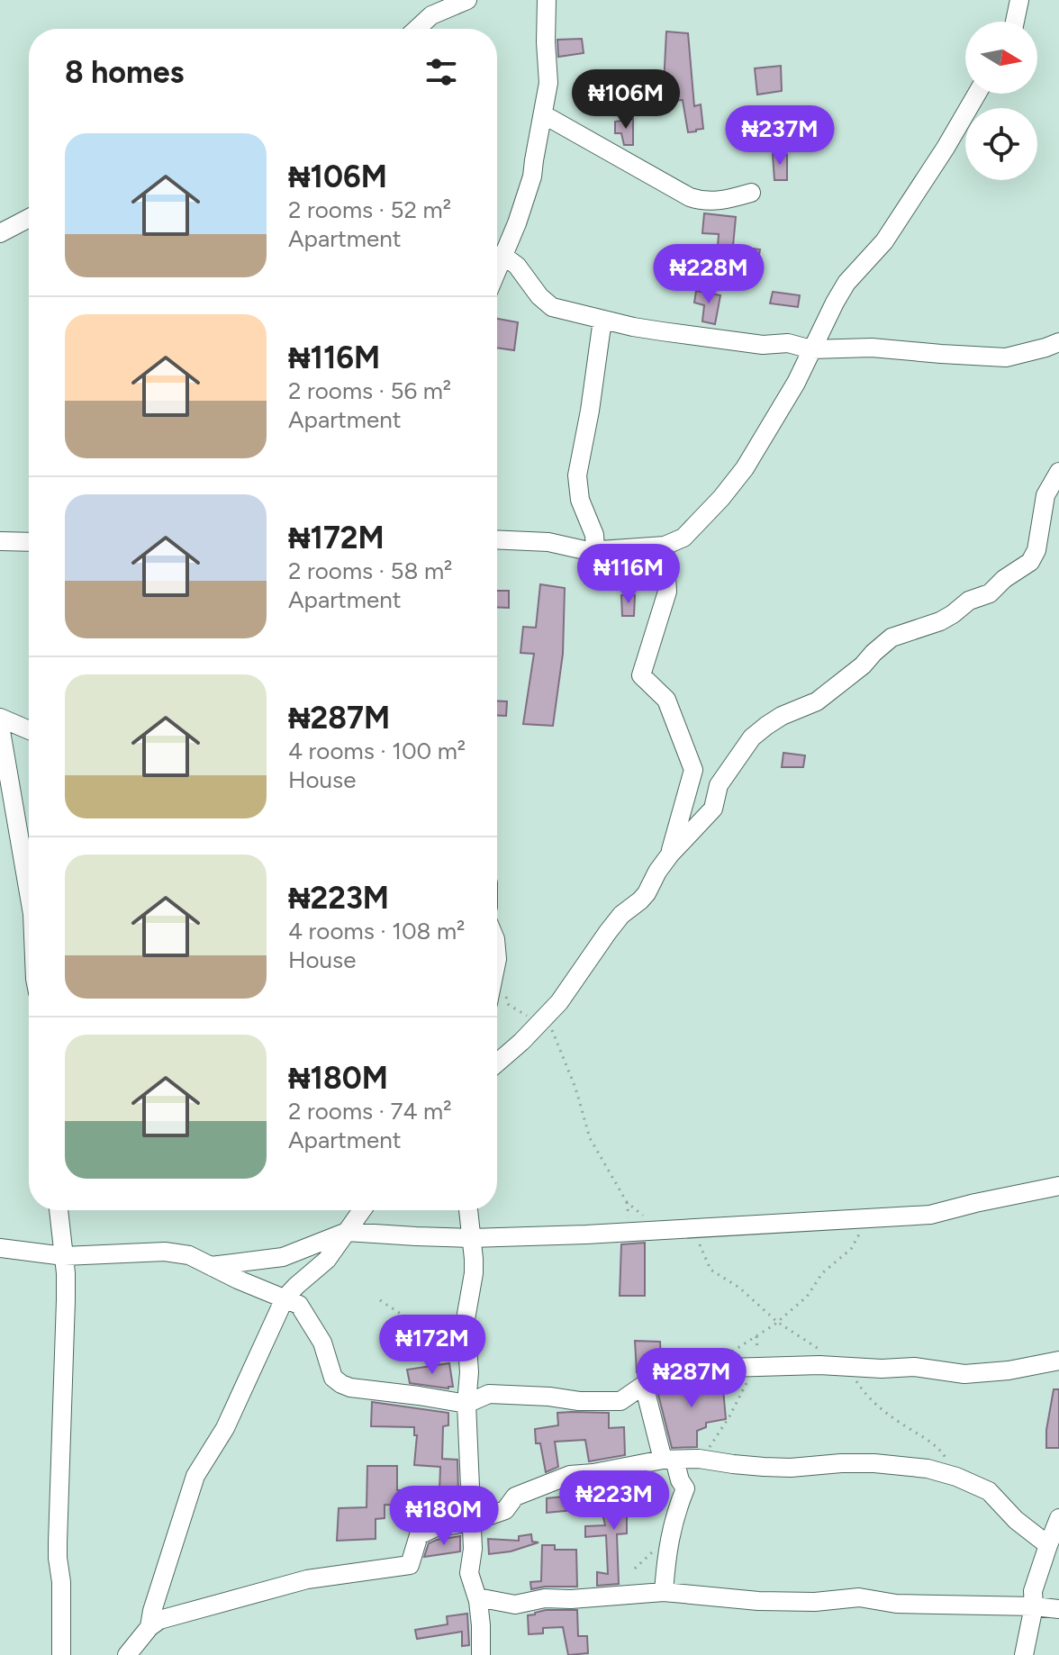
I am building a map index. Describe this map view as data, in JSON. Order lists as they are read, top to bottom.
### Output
{
  "north": "right",
  "page": {
    "heading": "8 homes",
    "price": [
      "₦106M",
      "₦237M",
      "₦228M",
      "₦116M",
      "₦172M",
      "₦287M",
      "₦223M",
      "₦180M"
    ],
    "list": [
      {
        "name": "₦106M",
        "note": "2 rooms · 52 m² · Apartment"
      },
      {
        "name": "₦116M",
        "note": "2 rooms · 56 m² · Apartment"
      },
      {
        "name": "₦172M",
        "note": "2 rooms · 58 m² · Apartment"
      },
      {
        "name": "₦287M",
        "note": "4 rooms · 100 m² · House"
      },
      {
        "name": "₦223M",
        "note": "4 rooms · 108 m² · House"
      },
      {
        "name": "₦180M",
        "note": "2 rooms · 74 m² · Apartment"
      }
    ]
  }
}
